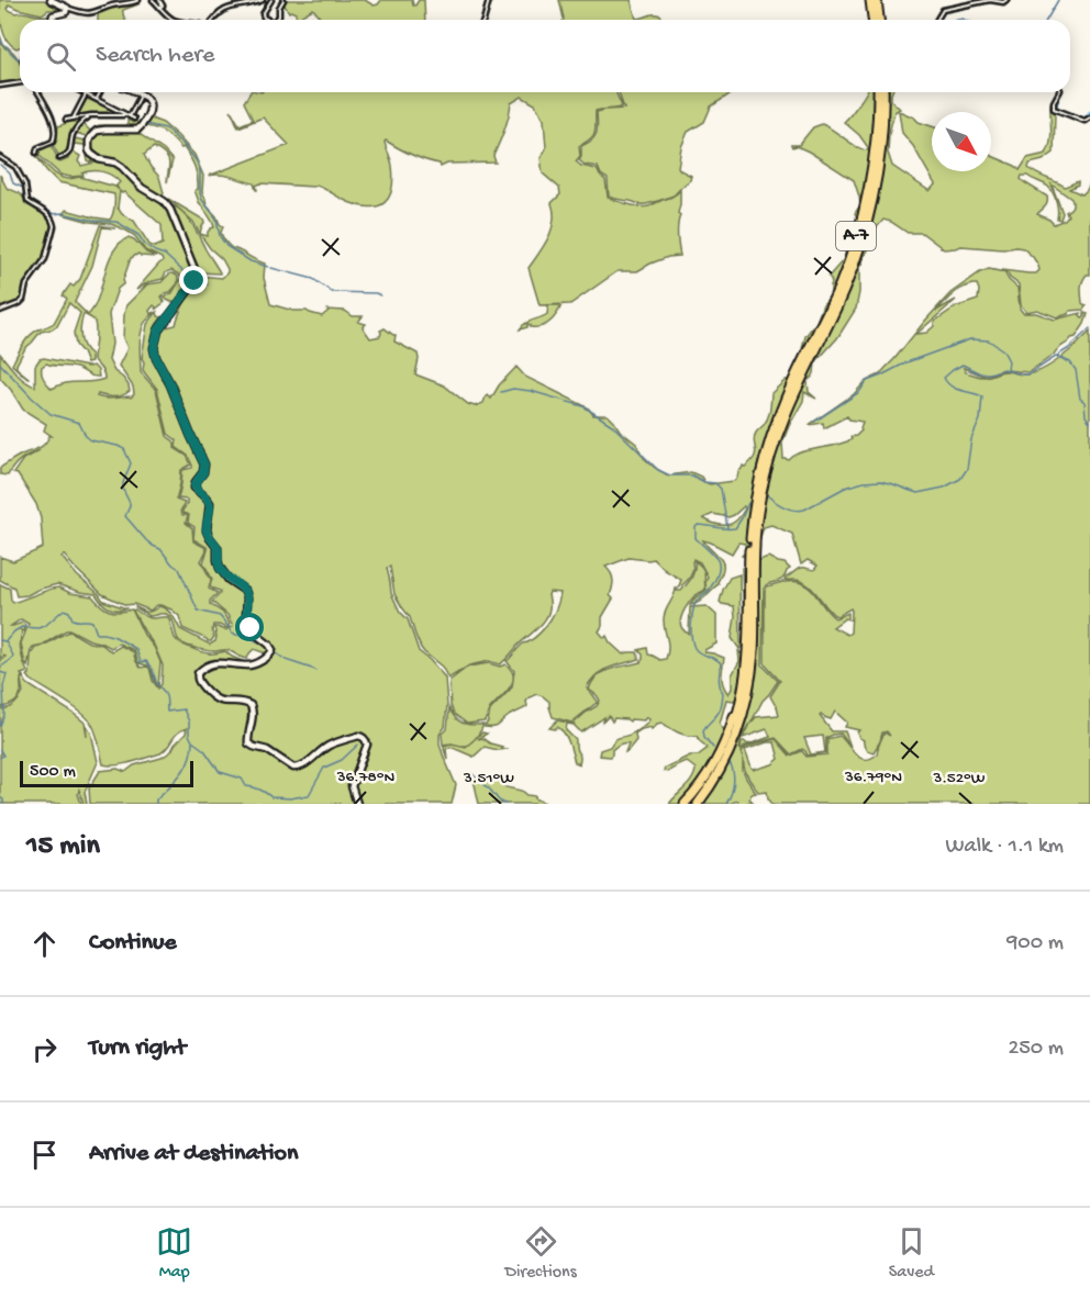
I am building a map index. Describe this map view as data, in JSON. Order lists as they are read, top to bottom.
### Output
{
  "streets": {
    "highway": ["A-7"]
  },
  "scale_bar": "500 m",
  "north": "bottom right",
  "page": {
    "search": "Search here",
    "scale": "500 m",
    "heading": ["15 min", "Walk · 1.1 km"],
    "list": [
      ["Continue", "900 m"],
      ["Turn right", "250 m"],
      "Arrive at destination"
    ],
    "nav": ["Map", "Directions", "Saved"]
  },
  "coordinates": [
    "36.78°N",
    "36.79°N",
    "3.51°W",
    "3.52°W"
  ]
}
